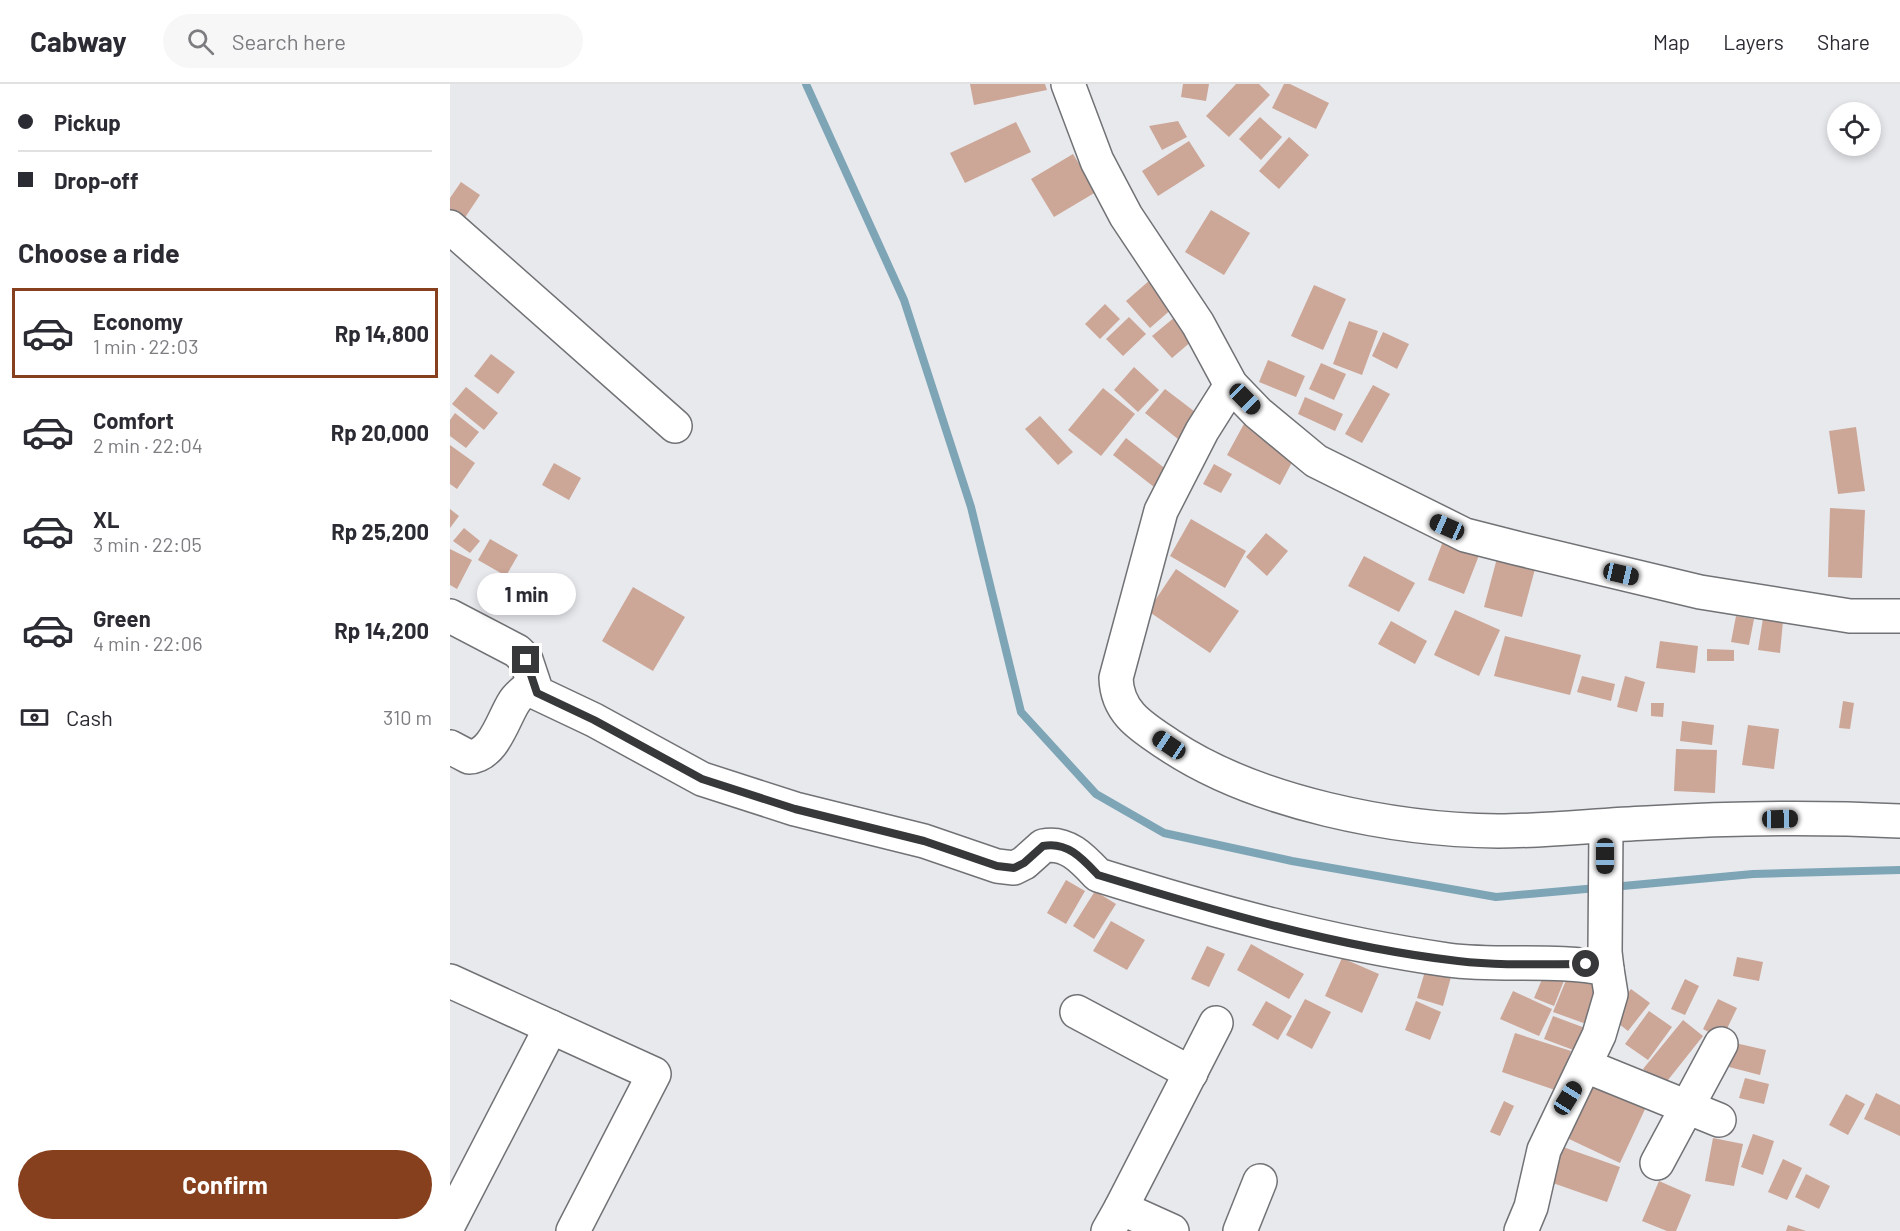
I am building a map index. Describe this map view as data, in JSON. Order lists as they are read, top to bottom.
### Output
{
  "page": {
    "header": "Cabway",
    "search": "Search here",
    "nav": ["Map", "Layers", "Share"],
    "banner": ["Pickup", "Drop-off"],
    "heading": "Choose a ride",
    "list": [
      {
        "name": "Economy",
        "note": "1 min · 22:03",
        "value": "Rp 14,800"
      },
      {
        "name": "Comfort",
        "note": "2 min · 22:04",
        "value": "Rp 20,000"
      },
      {
        "name": "XL",
        "note": "3 min · 22:05",
        "value": "Rp 25,200"
      },
      {
        "name": "Green",
        "note": "4 min · 22:06",
        "value": "Rp 14,200"
      }
    ],
    "bubble": "1 min",
    "pay": ["Cash", "310 m"],
    "buttons": "Confirm"
  }
}
